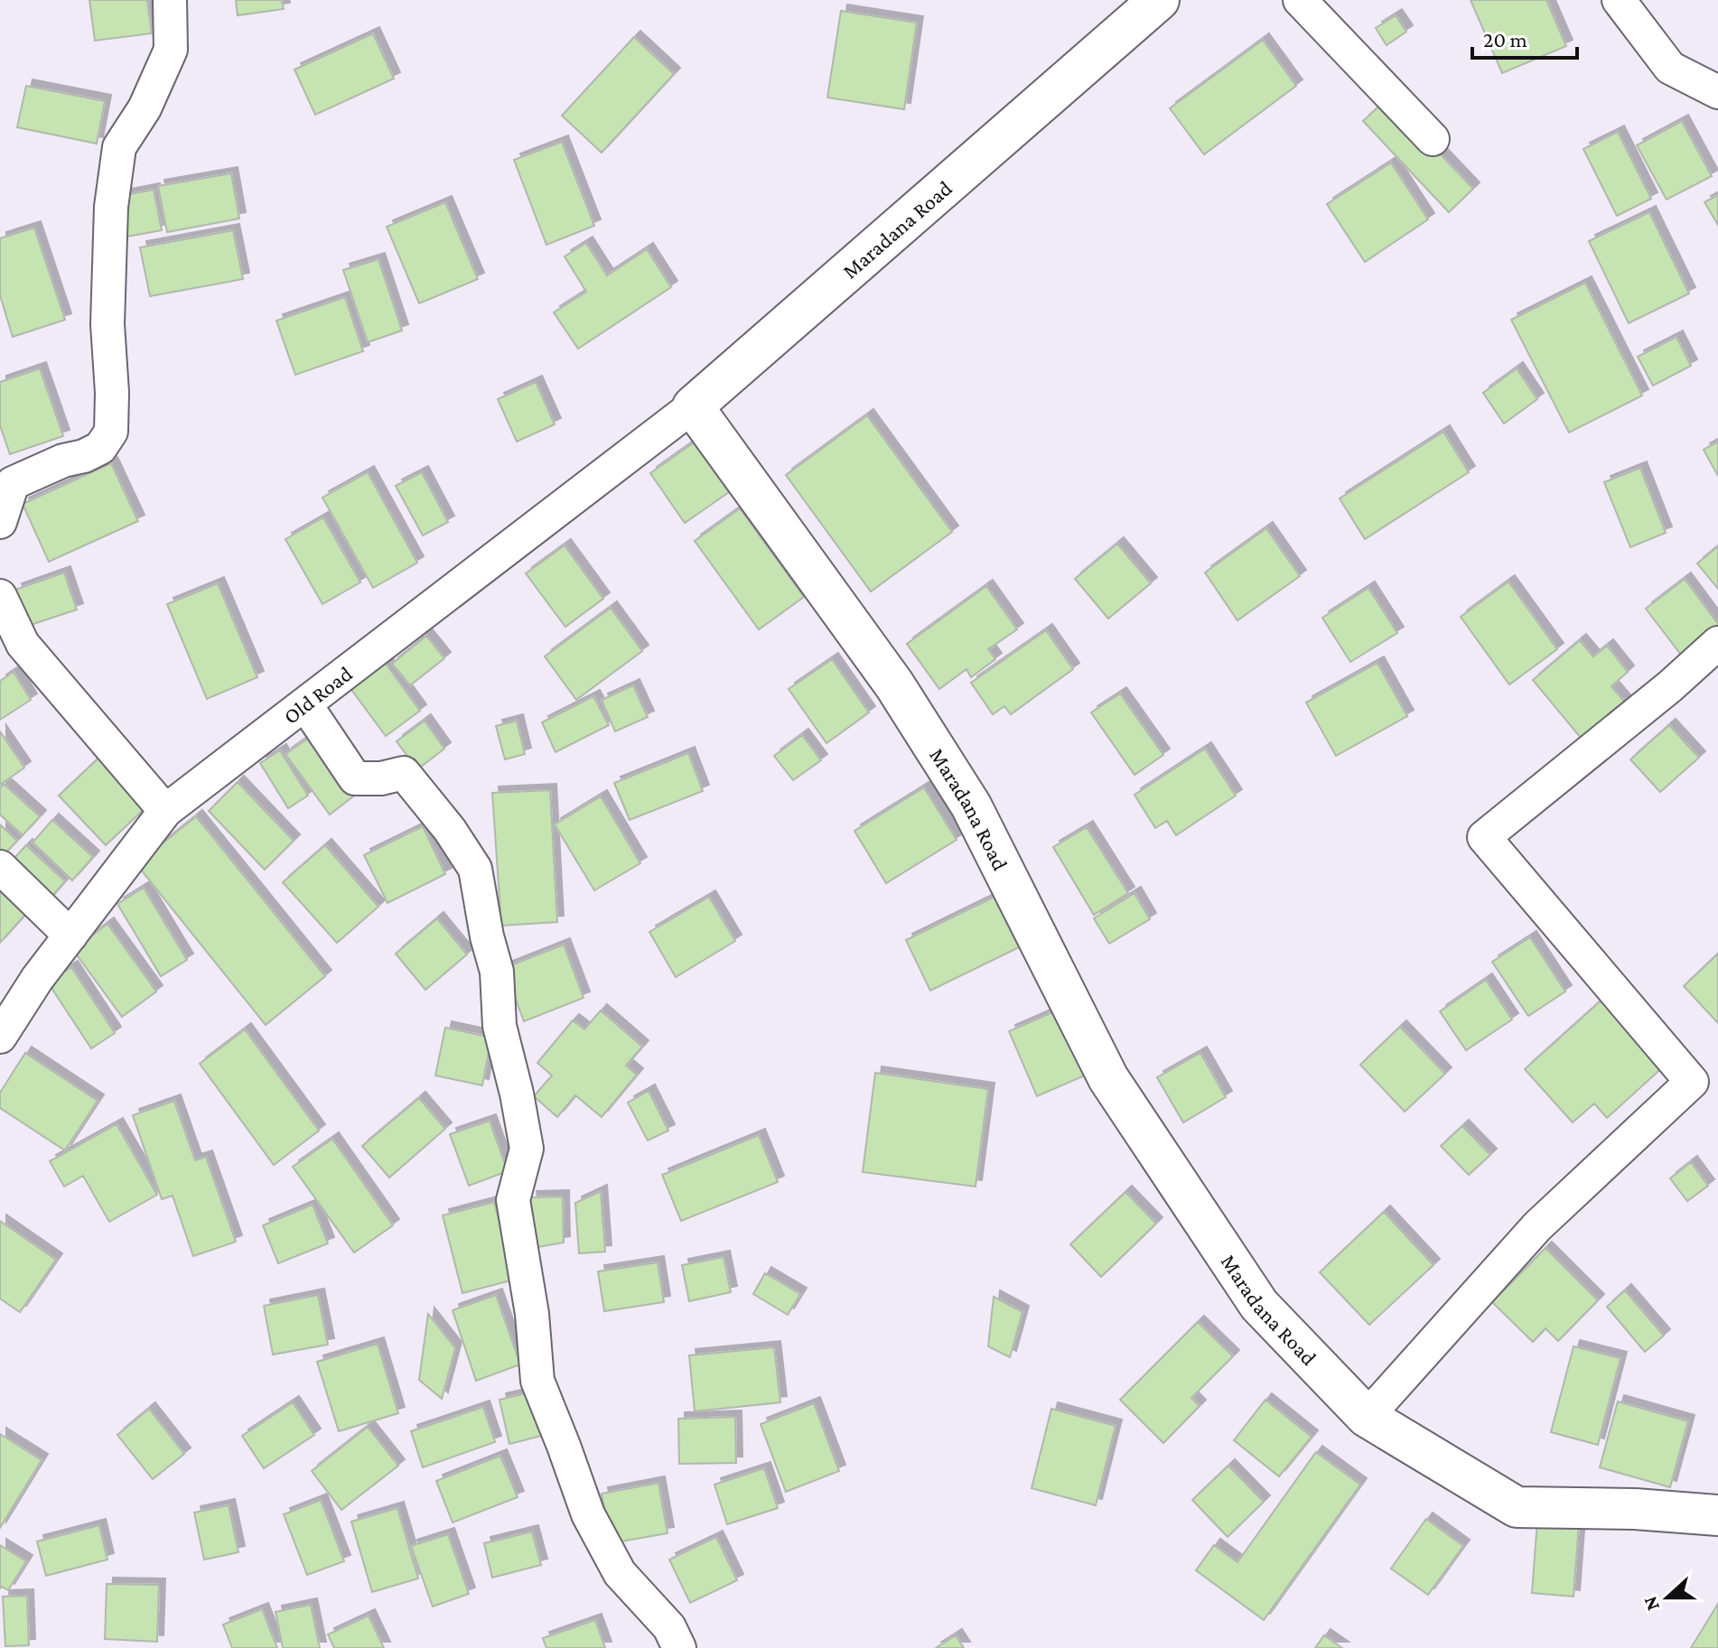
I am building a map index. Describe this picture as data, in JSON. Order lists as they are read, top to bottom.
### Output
{
  "streets": {
    "street": ["Maradana Road", "Old Road"]
  },
  "crossings": [
    ["Maradana Road", "Old Road"]
  ],
  "scale_bar": "20 m",
  "north": "left"
}
